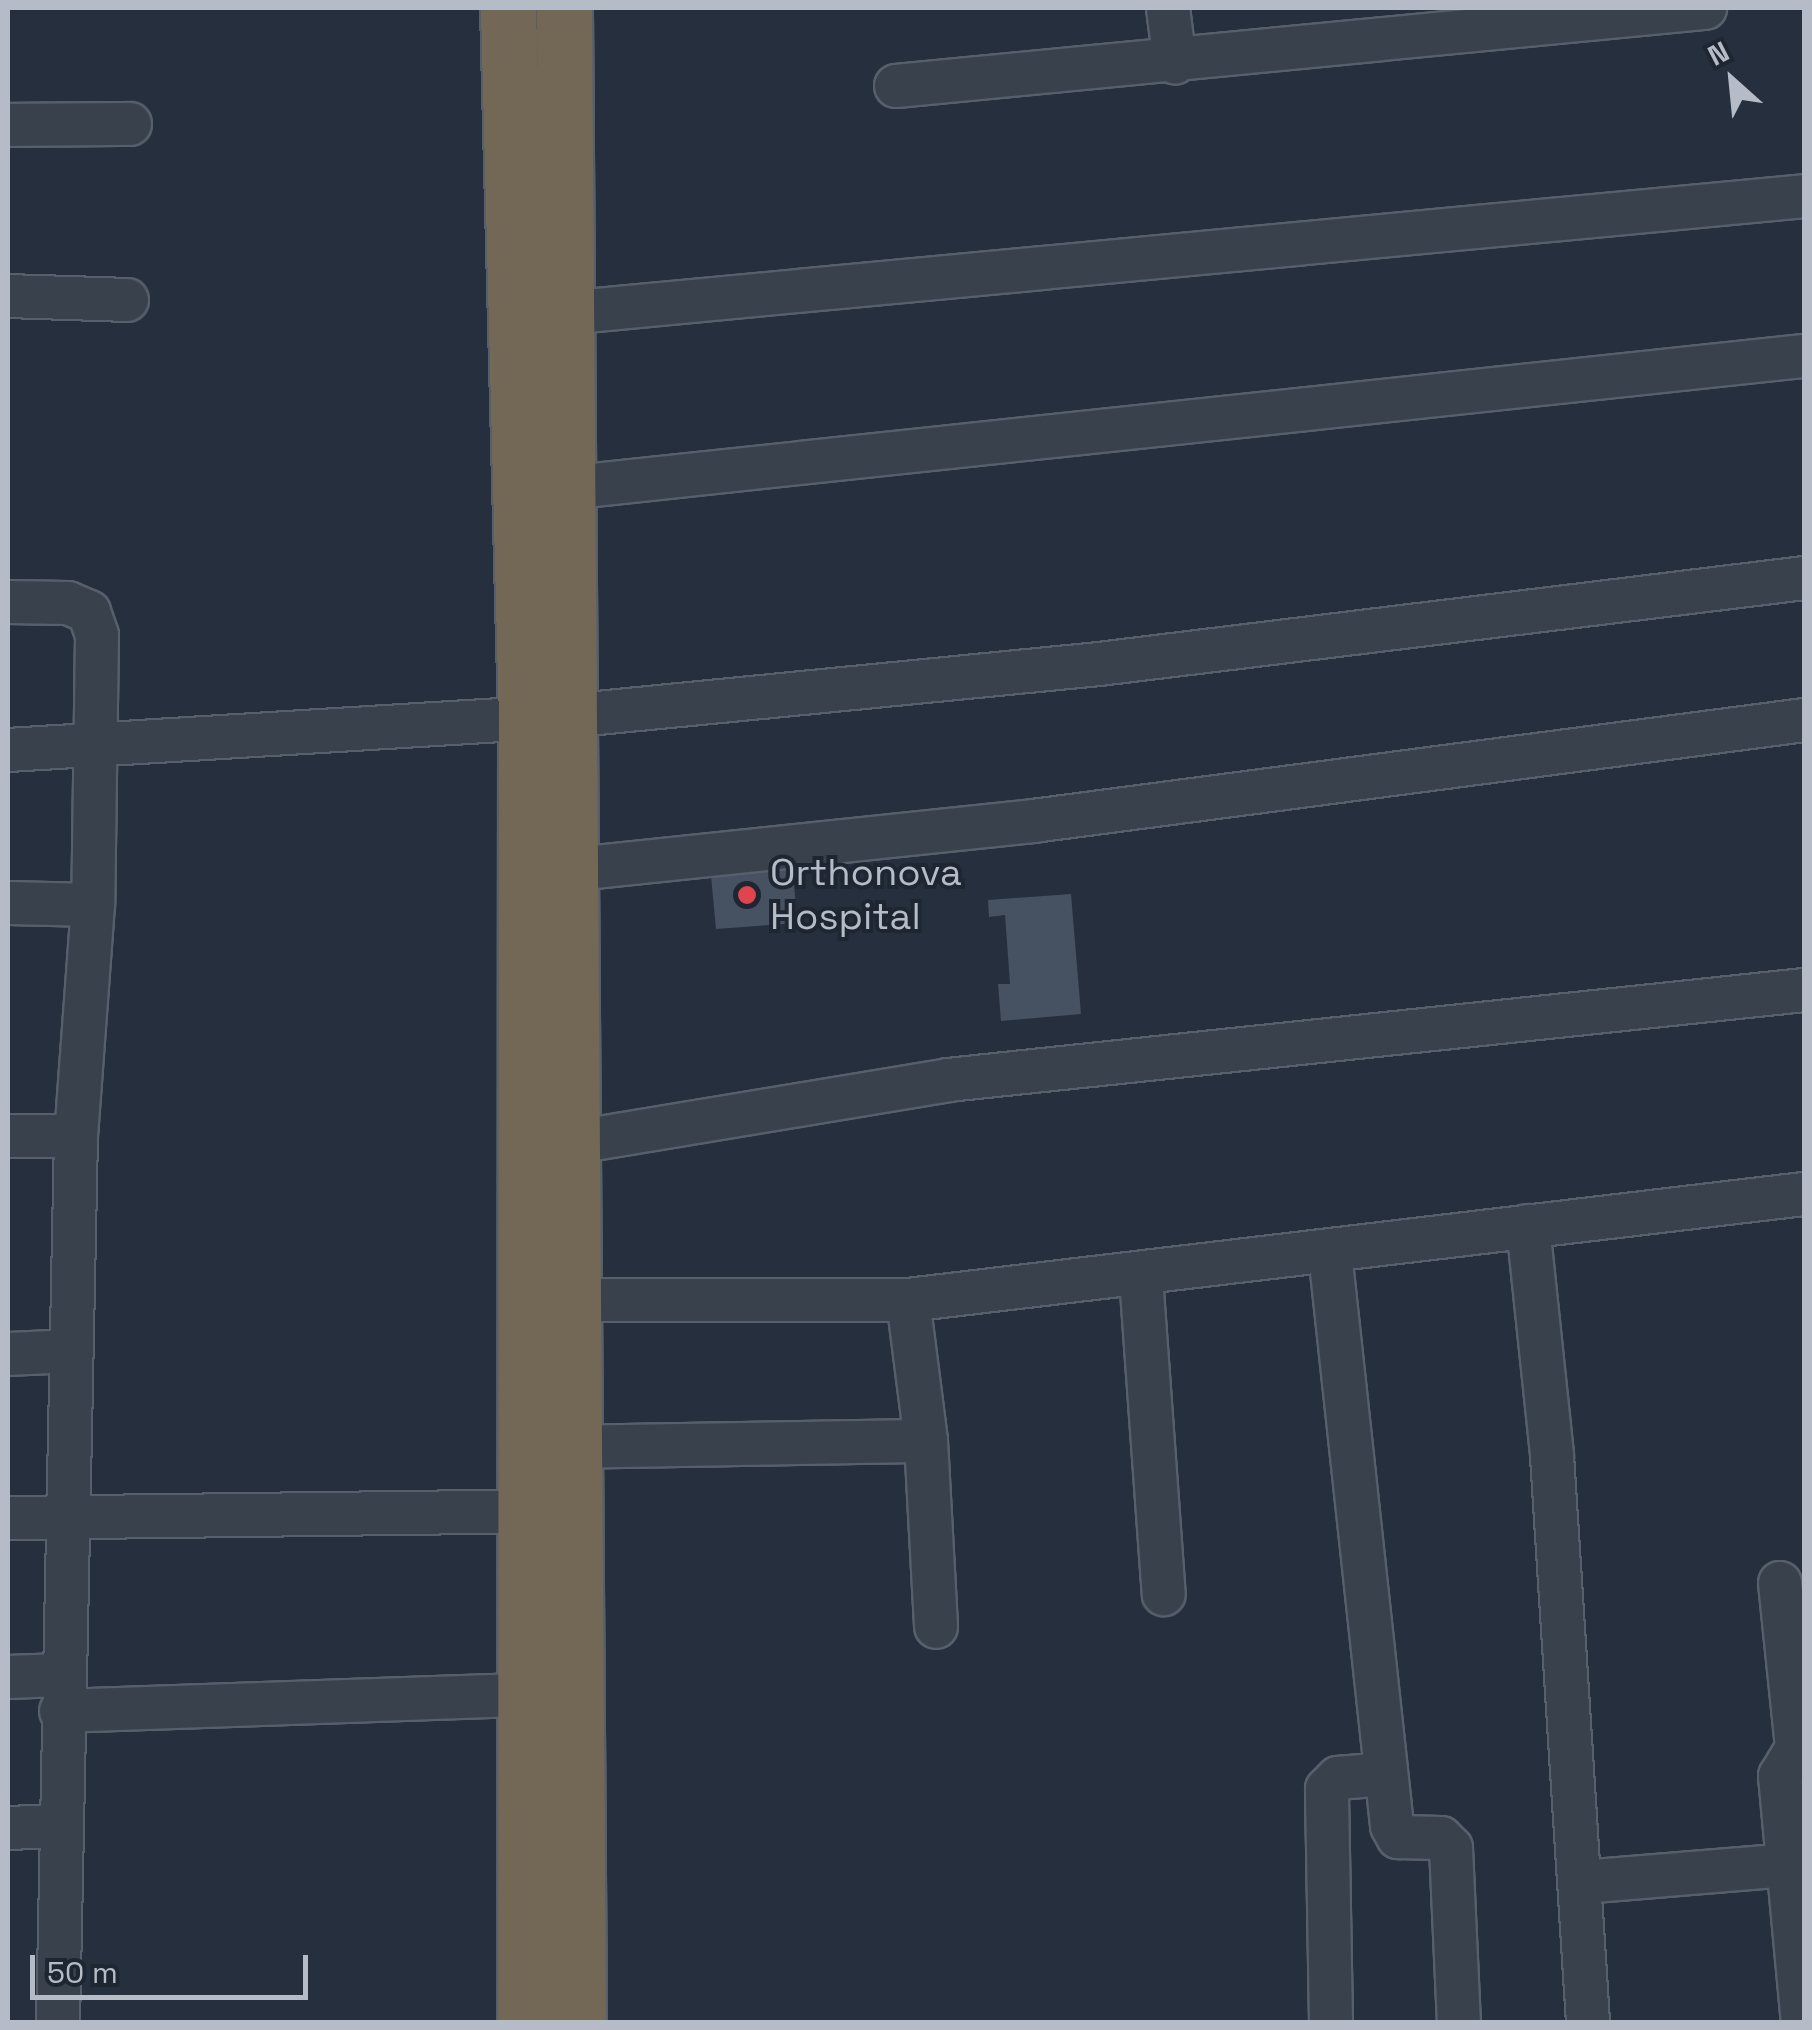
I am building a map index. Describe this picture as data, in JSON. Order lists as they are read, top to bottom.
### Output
{
  "places": ["Orthonova Hospital"],
  "scale_bar": "50 m",
  "north": "top left"
}
